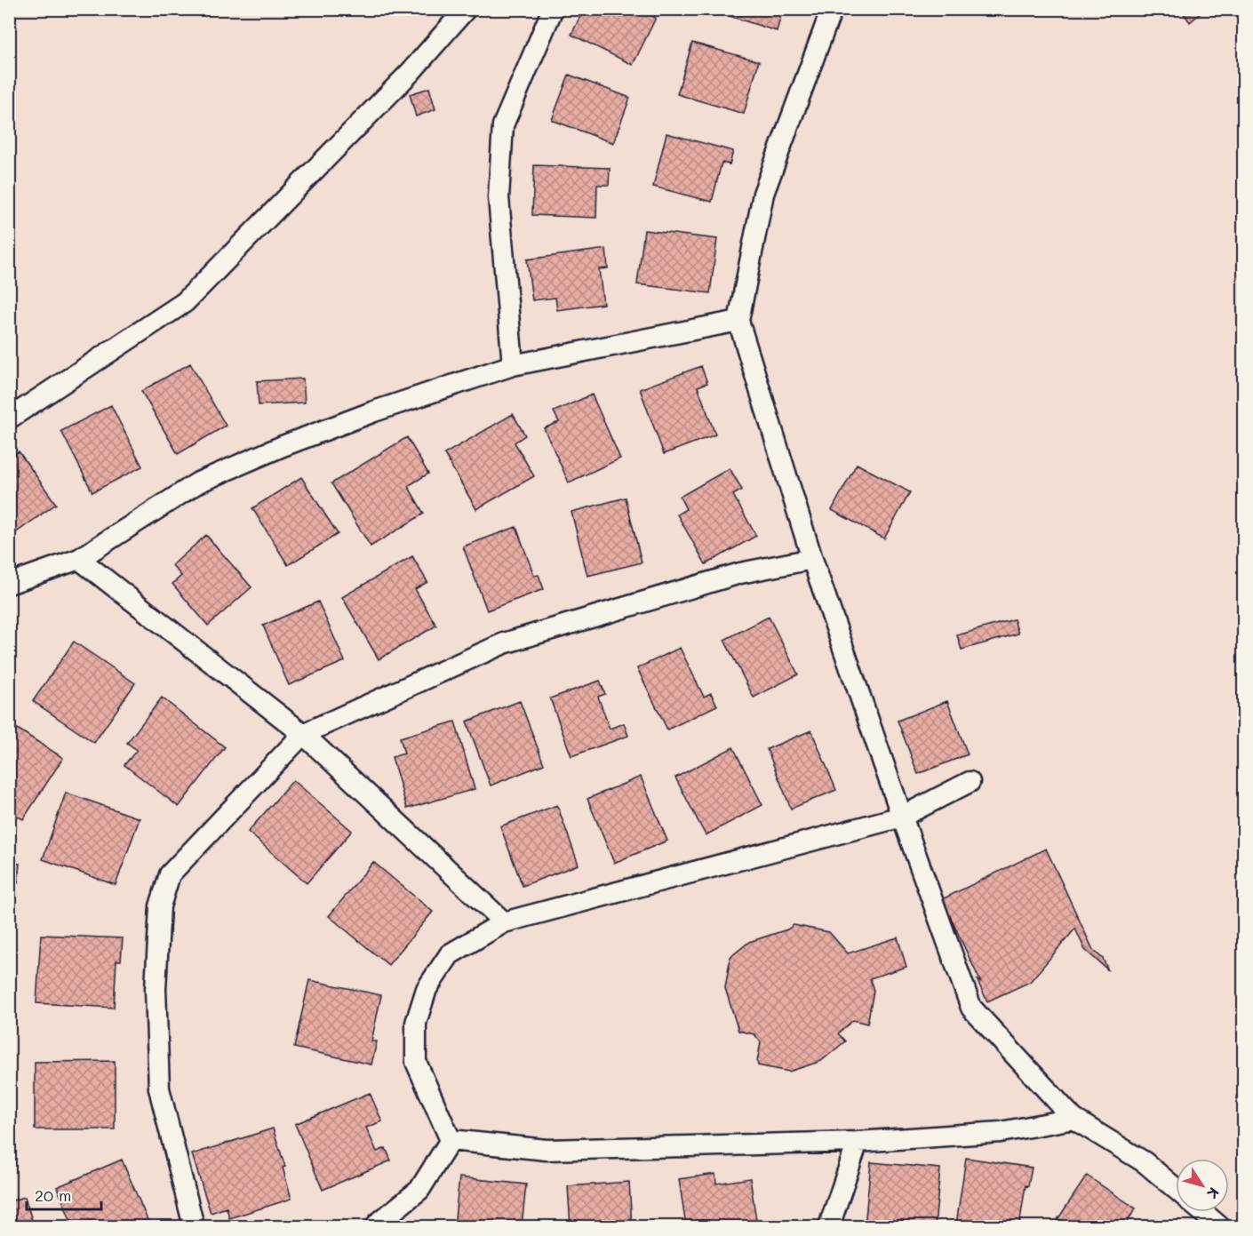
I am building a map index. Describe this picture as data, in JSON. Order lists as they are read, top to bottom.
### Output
{
  "scale_bar": "20 m",
  "north": "bottom right"
}
